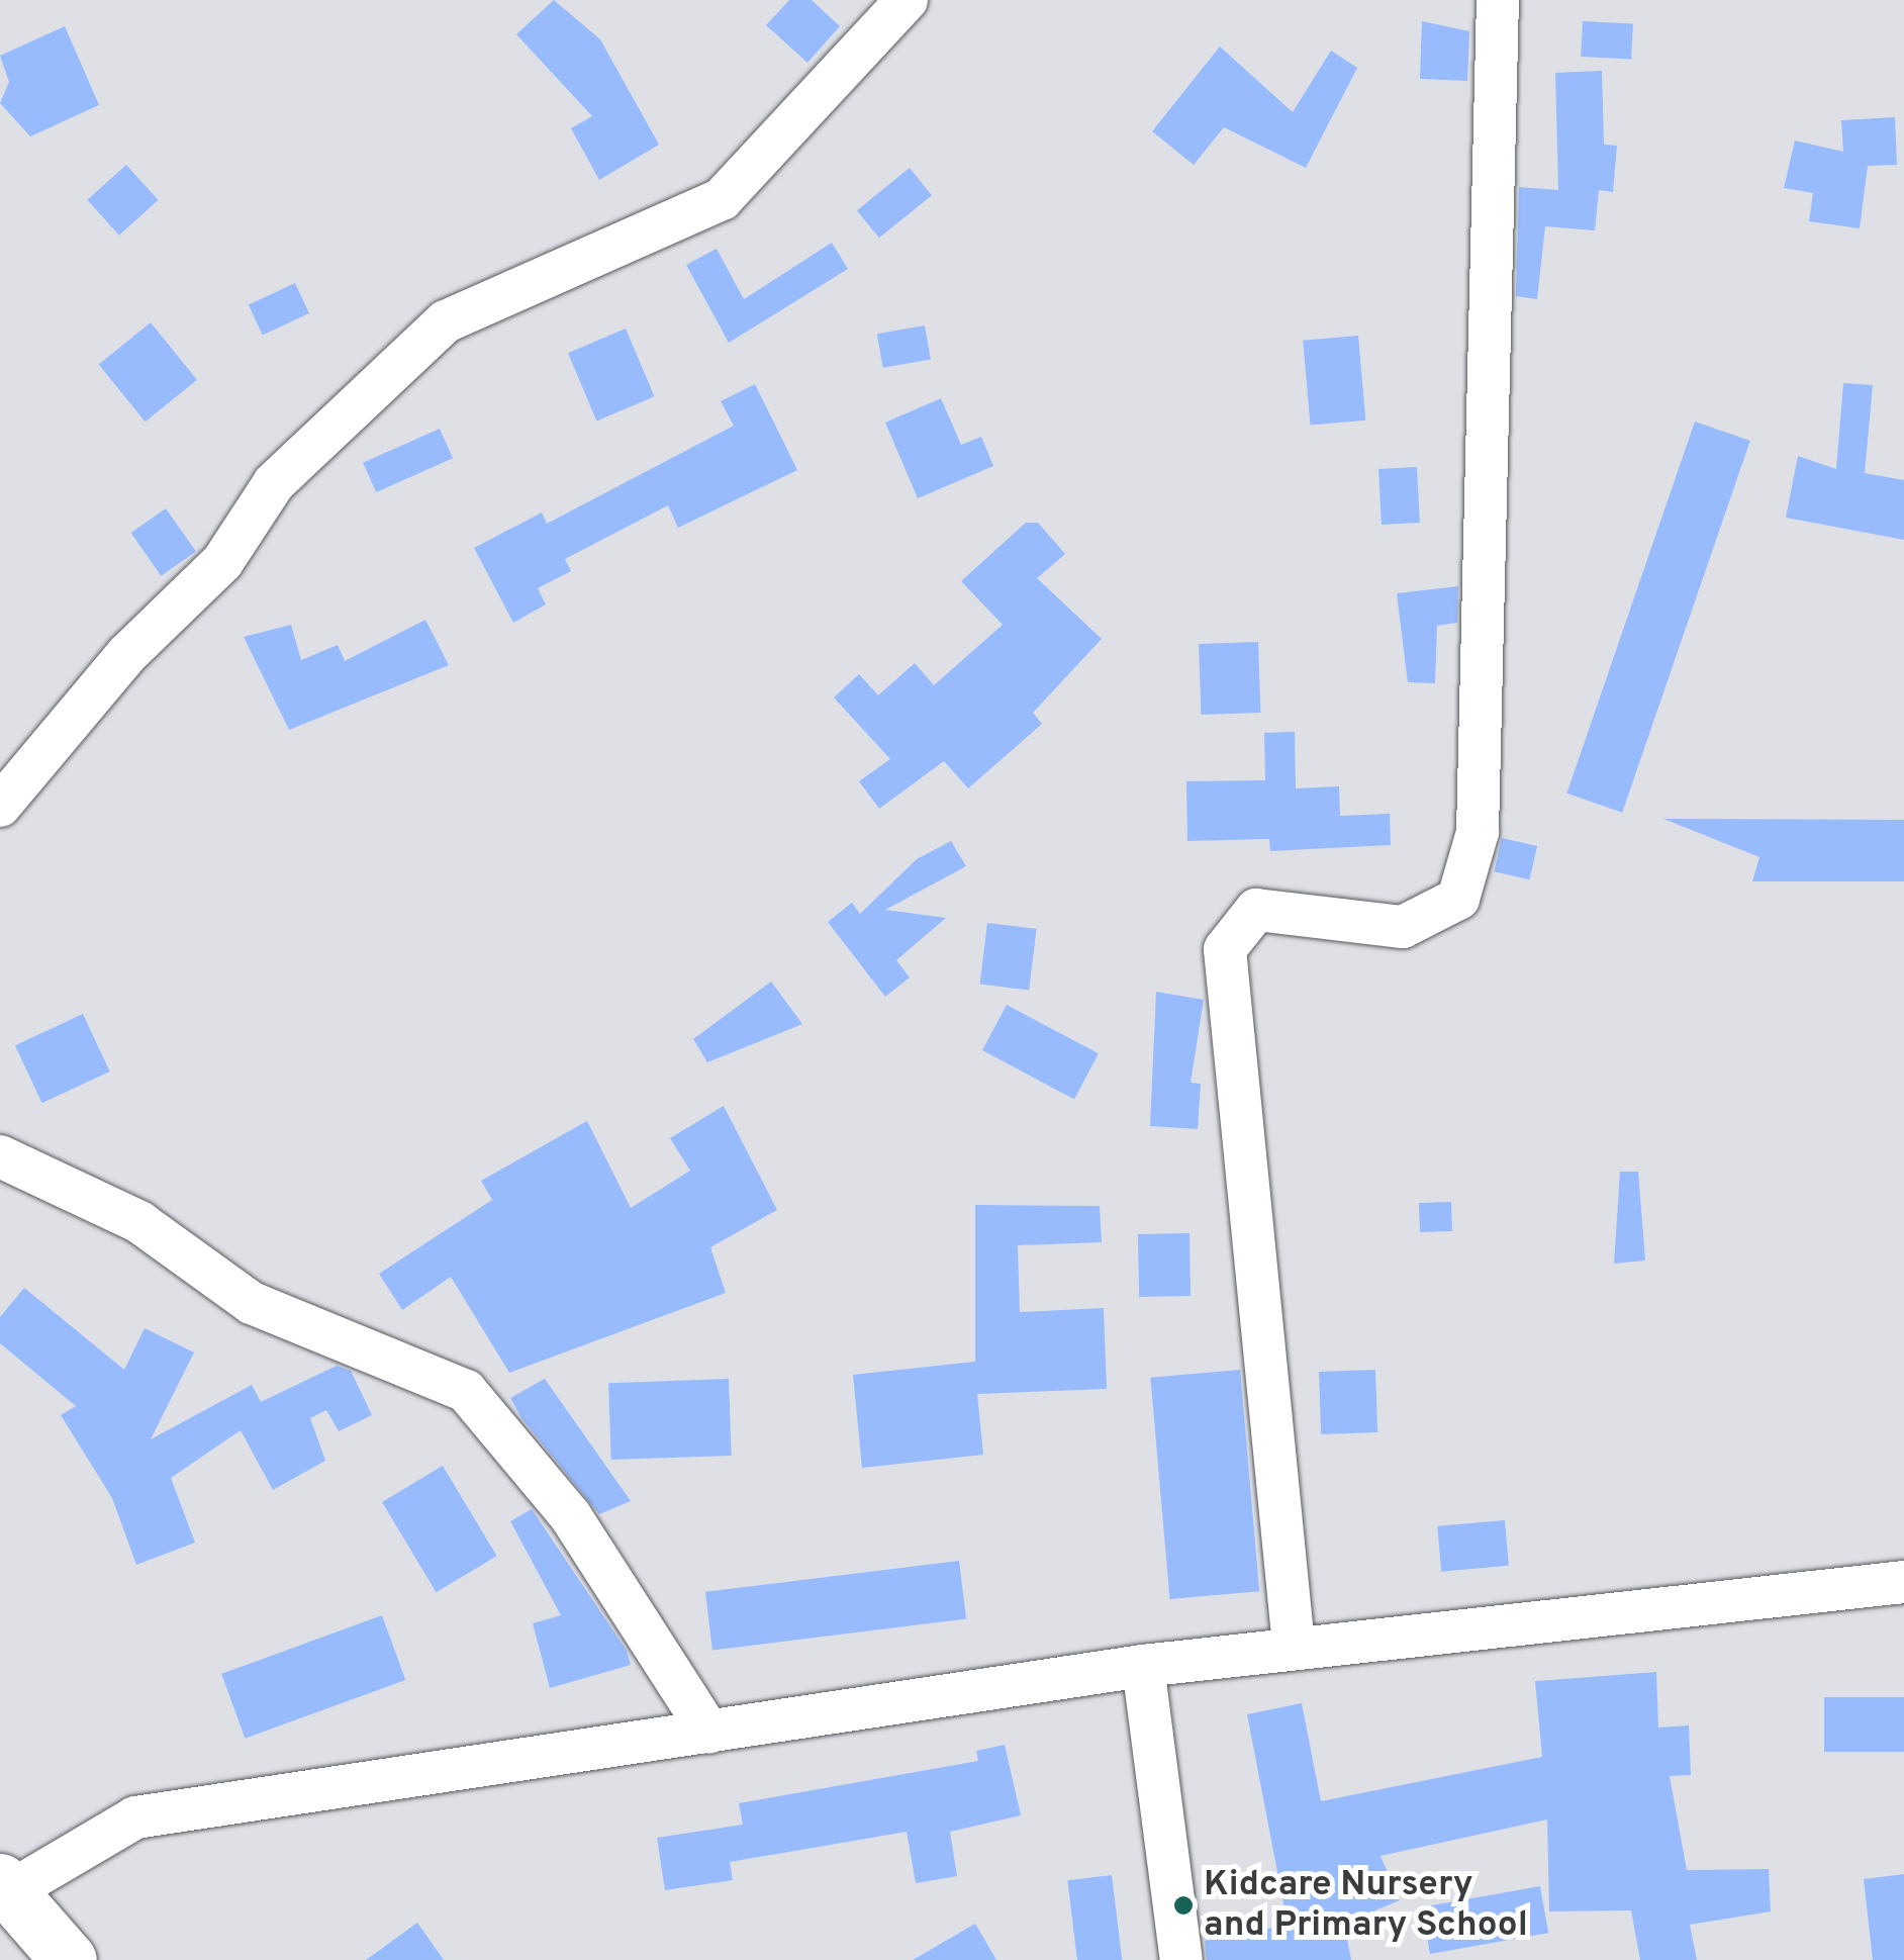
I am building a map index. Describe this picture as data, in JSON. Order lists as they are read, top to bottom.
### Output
{
  "places": ["Kidcare Nursery and Primary School"]
}
